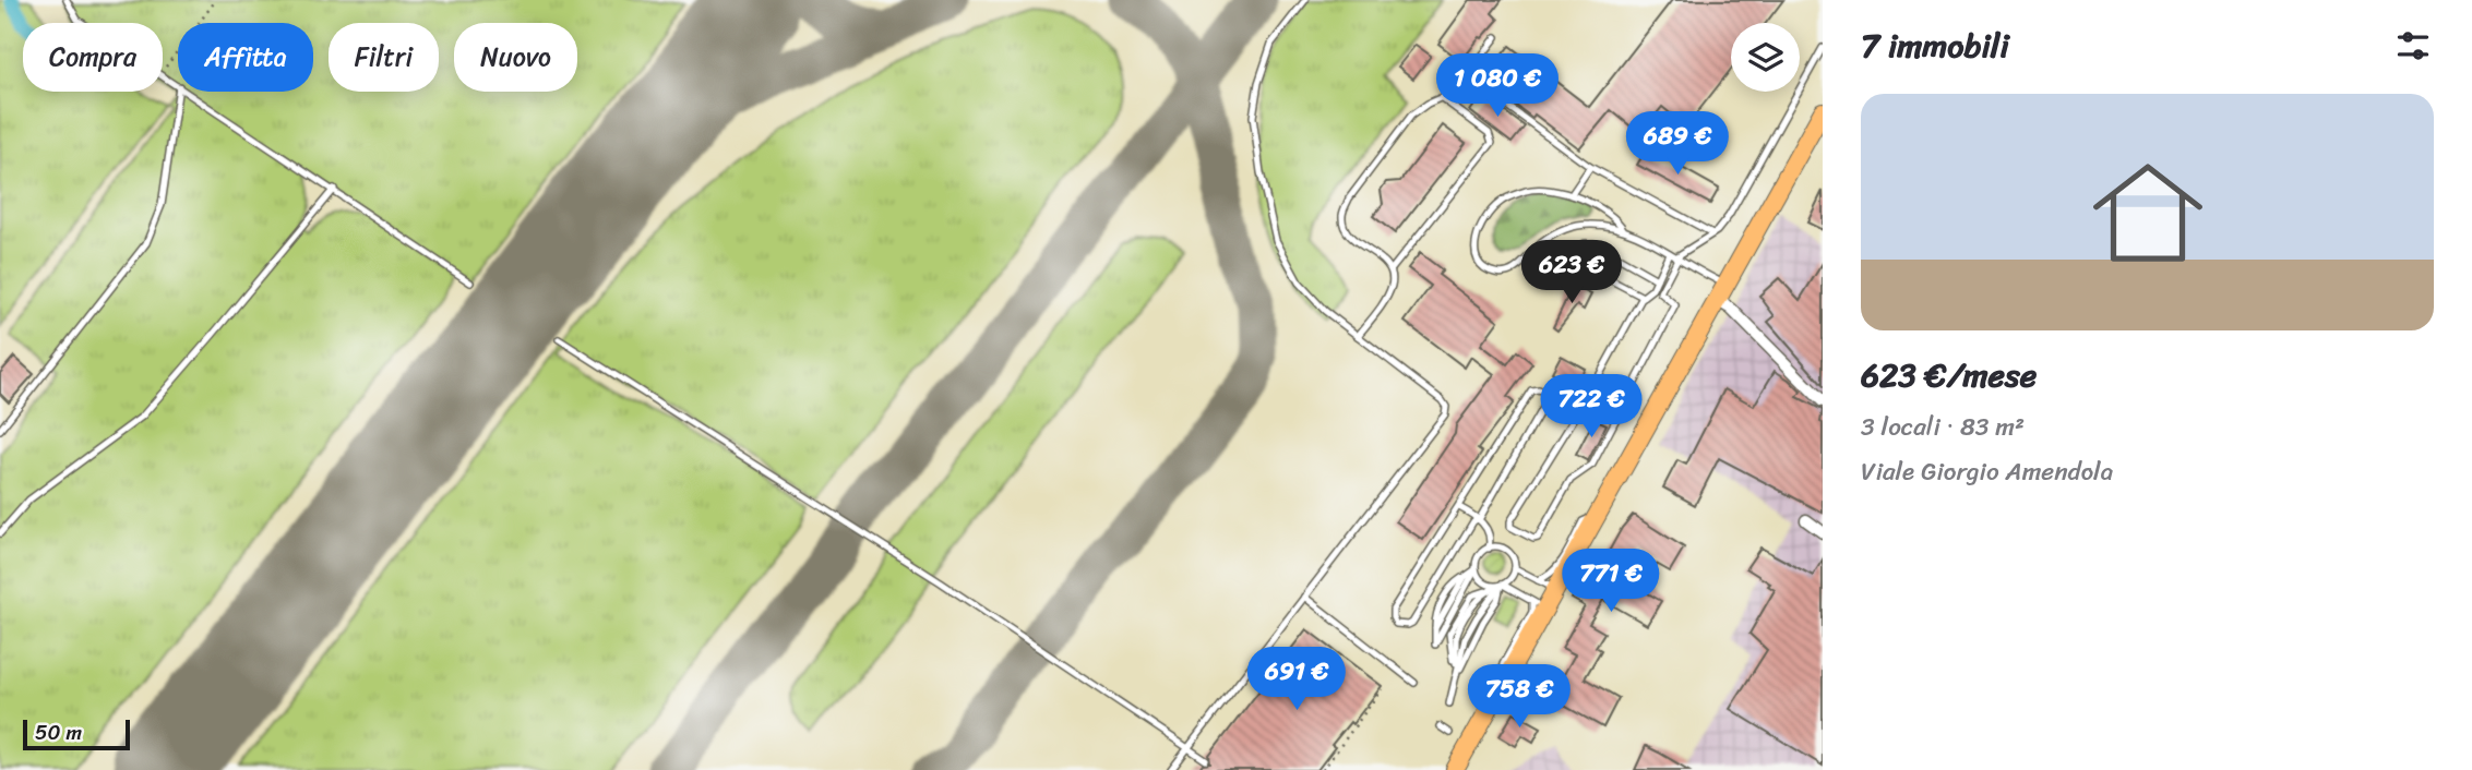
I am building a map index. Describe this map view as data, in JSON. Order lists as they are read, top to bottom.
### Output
{
  "scale_bar": "50 m",
  "page": {
    "heading": "7 immobili",
    "chip": [
      "Compra",
      "Affitta",
      "Filtri",
      "Nuovo"
    ],
    "price": [
      "1 080 €",
      "689 €",
      "623 €",
      "722 €",
      "771 €",
      "691 €",
      "758 €"
    ],
    "list": [
      {
        "name": "623 €/mese",
        "note": "3 locali · 83 m² · Viale Giorgio Amendola"
      }
    ],
    "scale": "50 m"
  }
}
